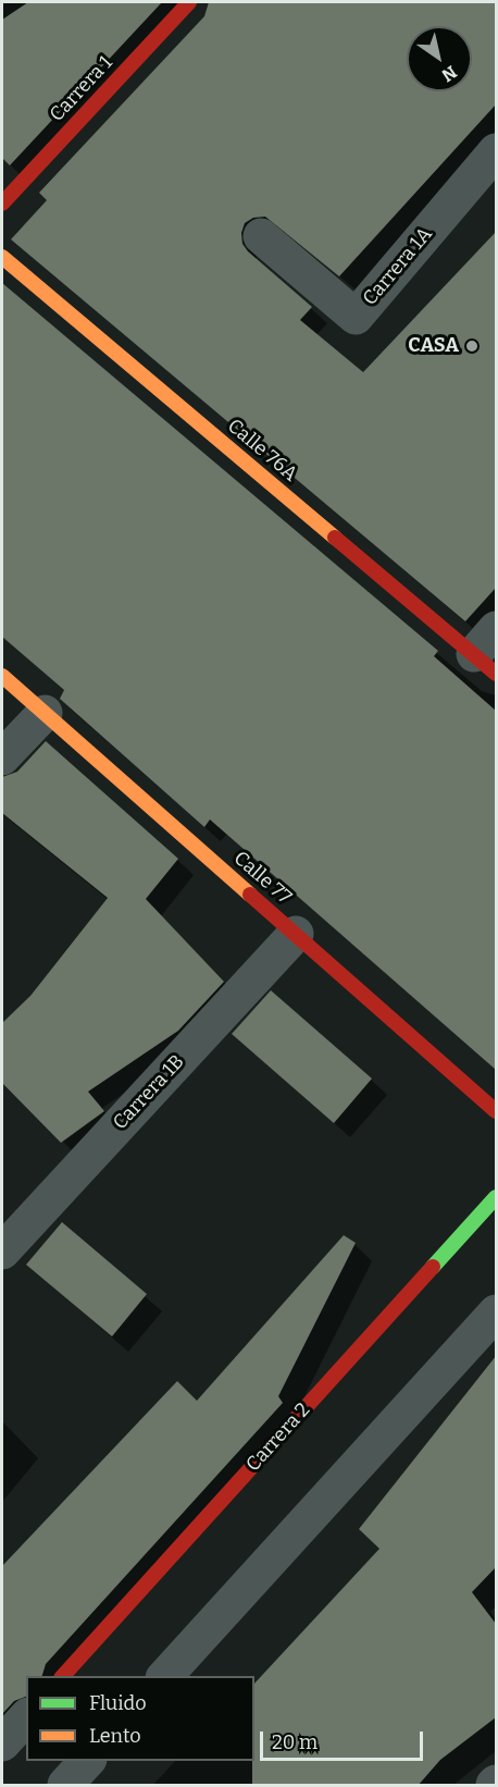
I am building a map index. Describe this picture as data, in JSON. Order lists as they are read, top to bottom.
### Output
{
  "streets": {
    "street": [
      "Carrera 1",
      "Carrera 1A",
      "Calle 76A",
      "Calle 77",
      "Carrera 1B",
      "Carrera 2"
    ]
  },
  "crossings": [
    ["Calle 77", "Carrera 1B"]
  ],
  "places": ["CASA"],
  "legend": ["Fluido", "Lento"],
  "scale_bar": "20 m",
  "north": "bottom right"
}
